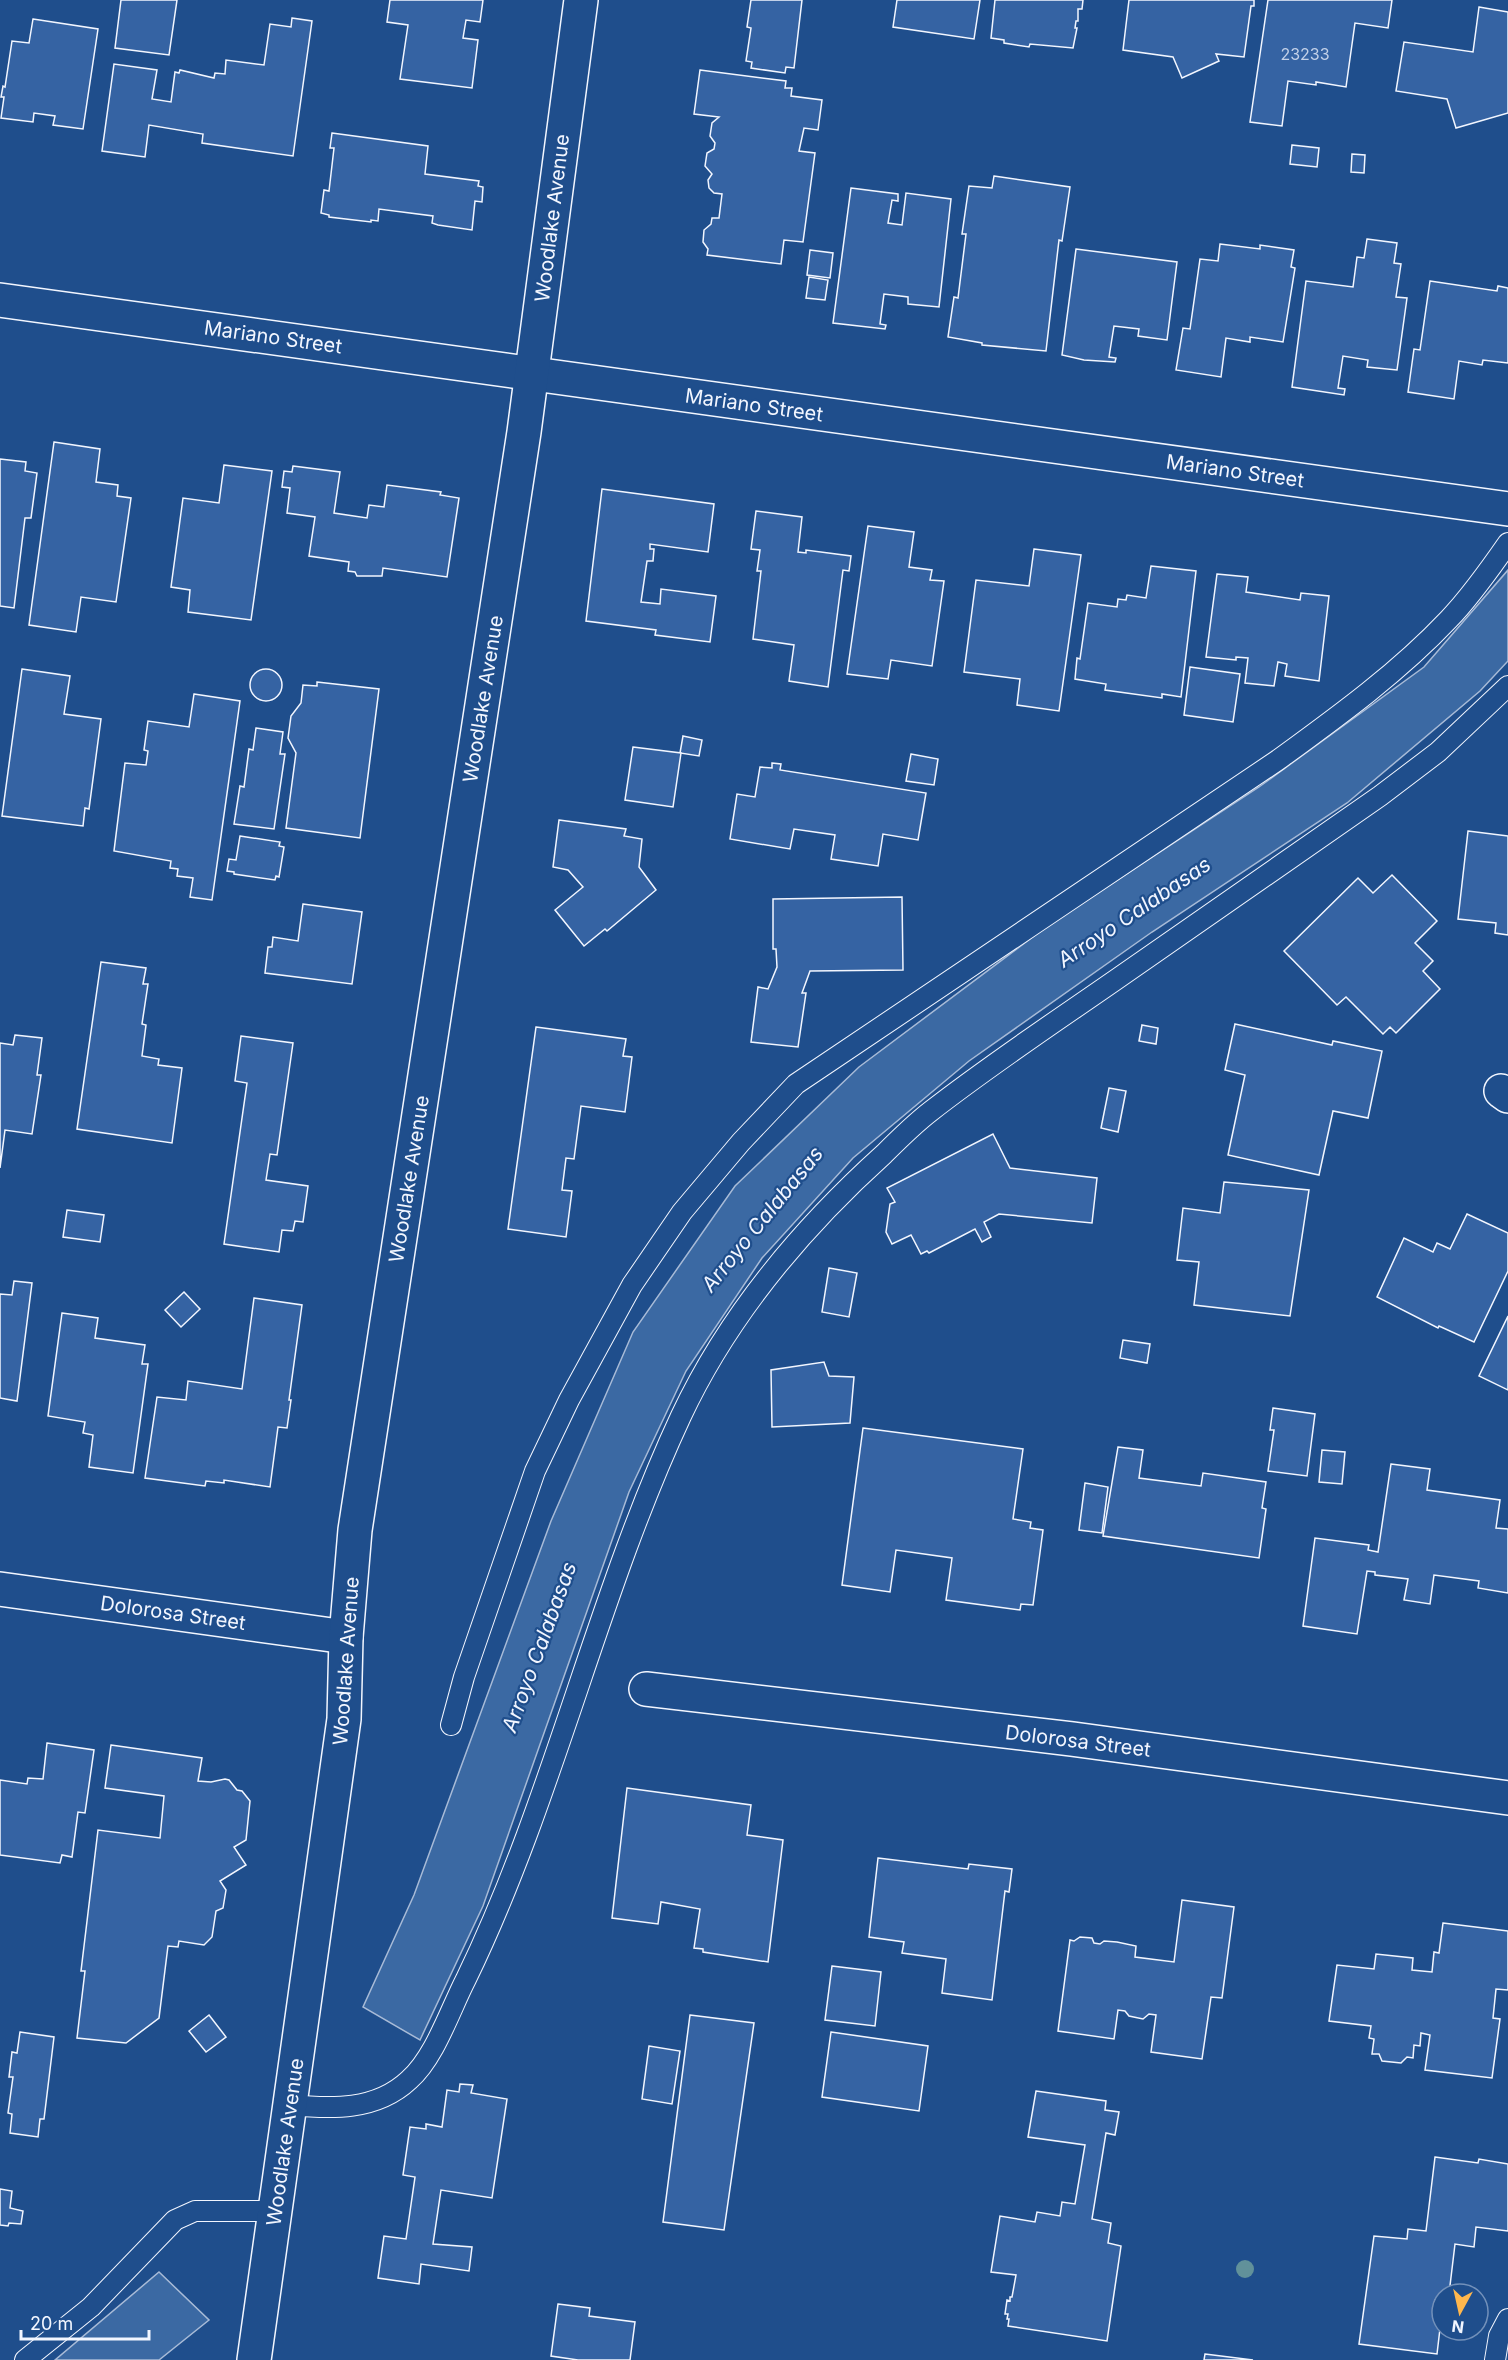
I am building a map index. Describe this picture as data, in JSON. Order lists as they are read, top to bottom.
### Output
{
  "streets": {
    "street": ["Woodlake Avenue", "Mariano Street", "Dolorosa Street"]
  },
  "crossings": [
    ["Woodlake Avenue", "Mariano Street"],
    ["Woodlake Avenue", "Dolorosa Street"]
  ],
  "water": ["Arroyo Calabasas"],
  "house_numbers": ["23233"],
  "scale_bar": "20 m",
  "north": "bottom"
}
